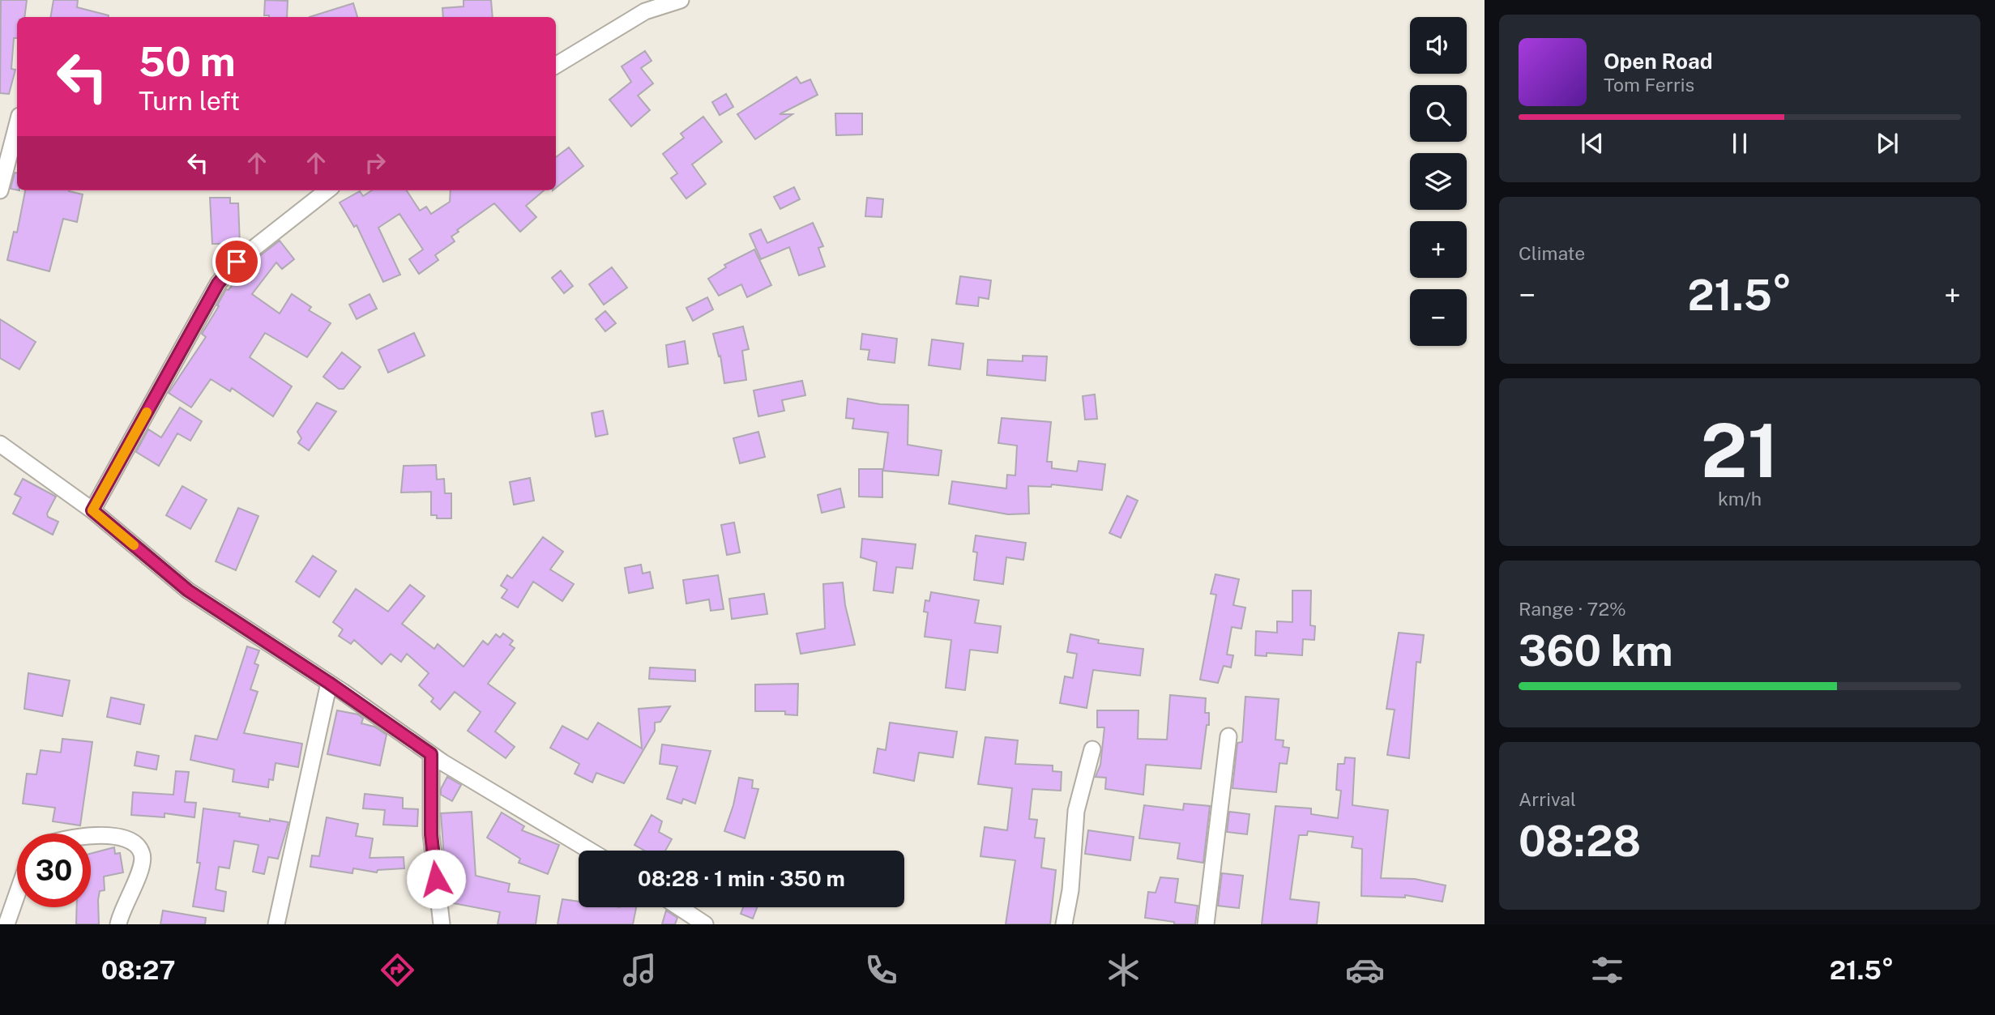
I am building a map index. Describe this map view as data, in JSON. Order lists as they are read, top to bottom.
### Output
{
  "page": {
    "map_buttons": ["+", "−"],
    "turn": ["50 m", "Turn left"],
    "song": ["Open Road", "Tom Ferris"],
    "tile": [
      "Climate",
      ["21", "km/h"],
      ["Range · 72%", "360 km"],
      ["Arrival", "08:28"]
    ],
    "heat": ["−", "21.5°", "+"],
    "limit": "30",
    "trip": "08:28 · 1 min · 350 m",
    "tabs": ["08:27", "21.5°"]
  }
}
